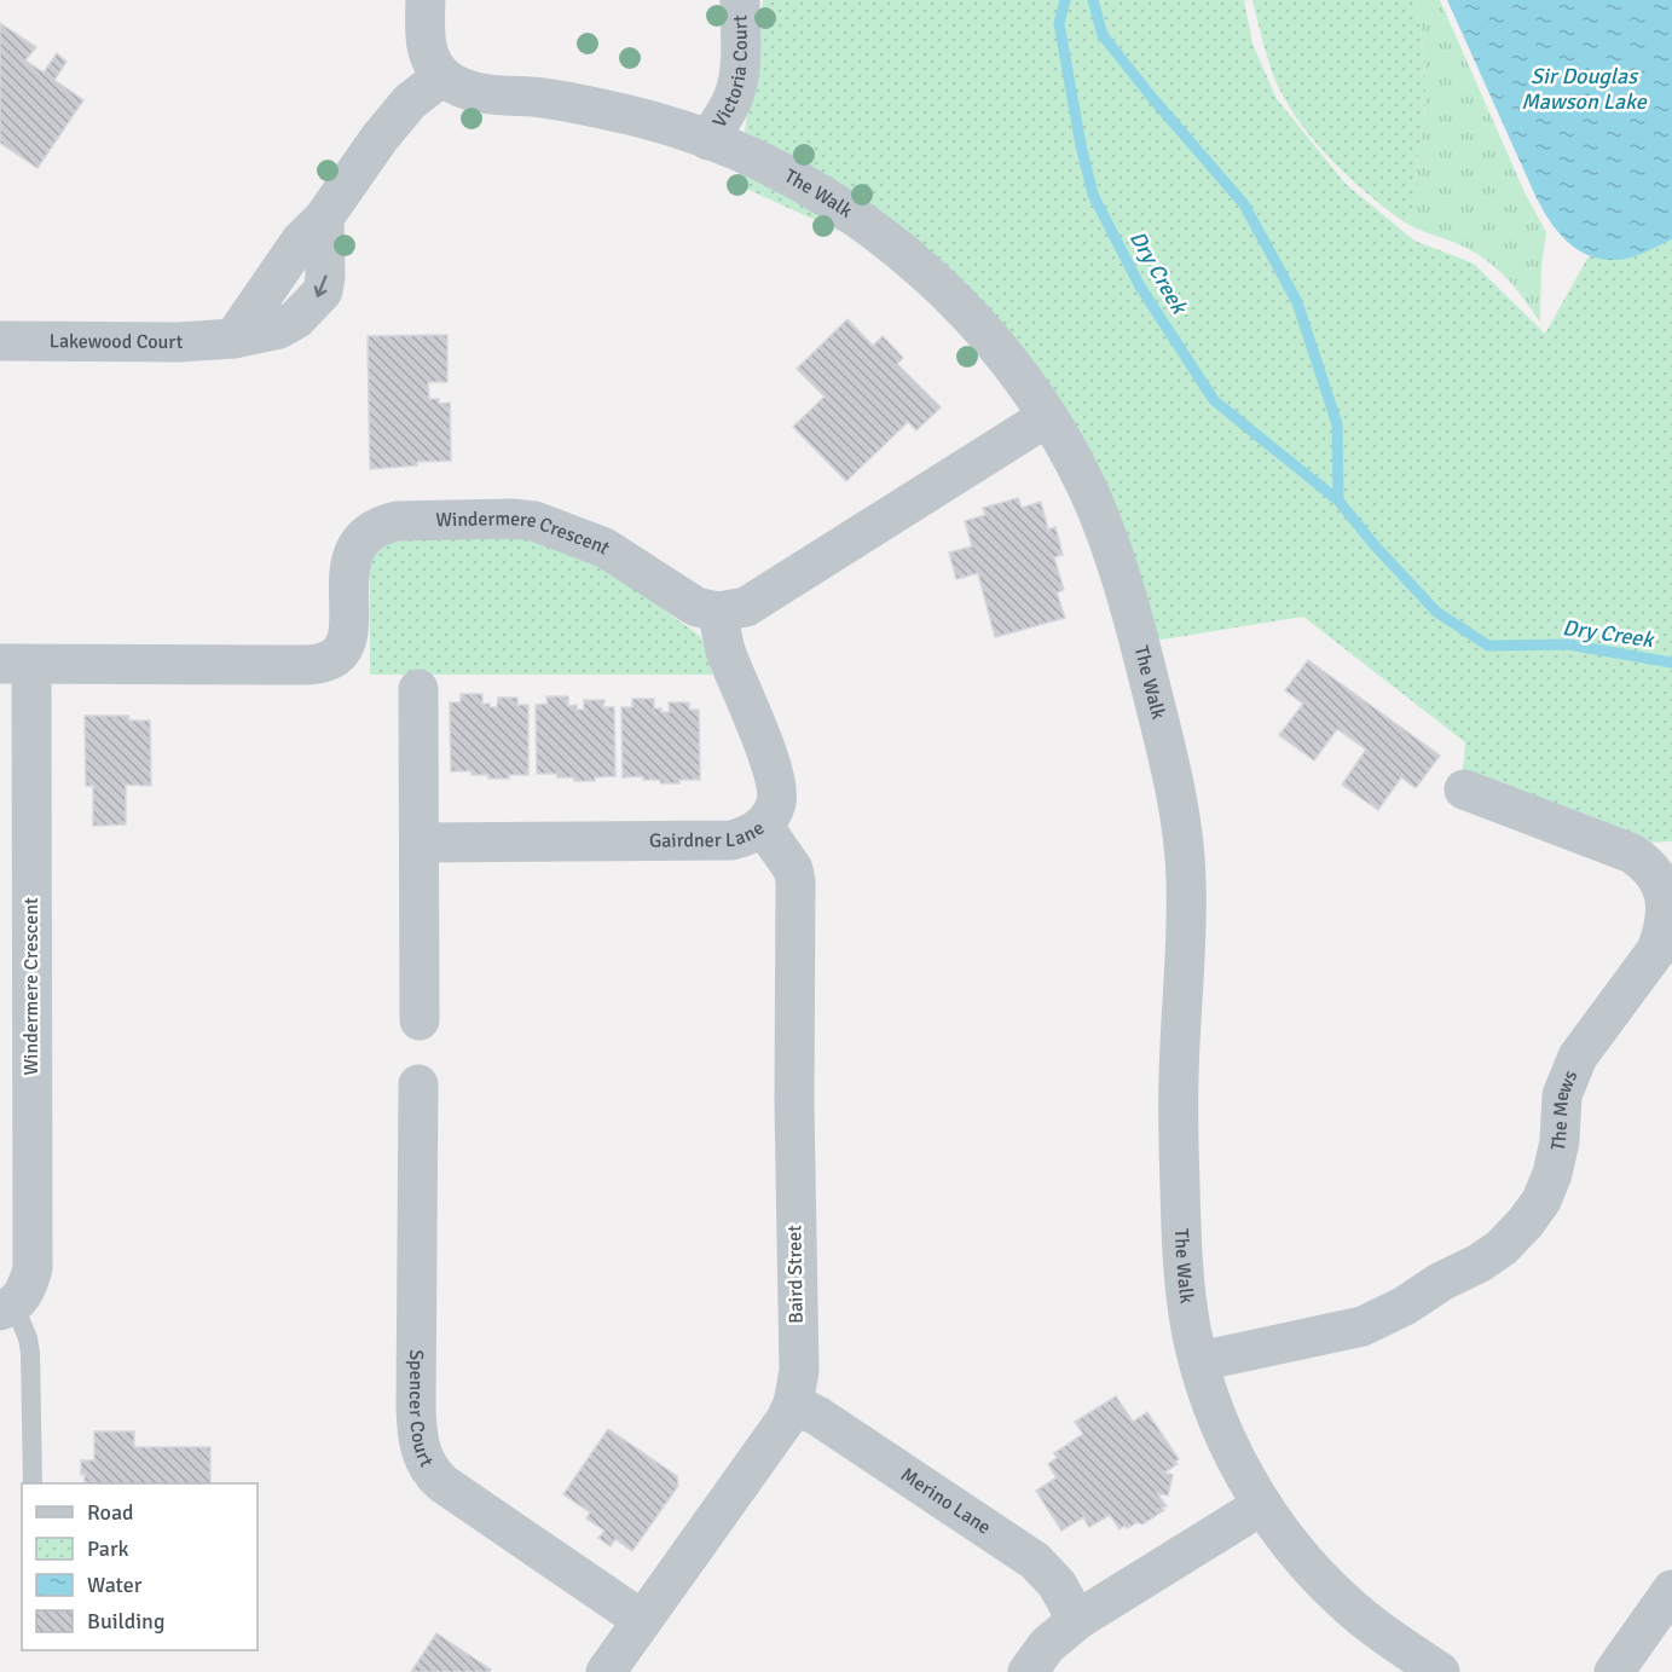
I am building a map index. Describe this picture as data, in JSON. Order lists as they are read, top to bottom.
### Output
{
  "streets": {
    "street": [
      "Victoria Court",
      "The Walk",
      "Lakewood Court",
      "Windermere Crescent",
      "Gairdner Lane",
      "The Mews",
      "Baird Street",
      "Spencer Court",
      "Merino Lane"
    ]
  },
  "crossings": [
    ["Victoria Court", "The Walk"],
    ["The Walk", "Lakewood Court"],
    ["The Walk", "The Mews"],
    ["Windermere Crescent", "Gairdner Lane"],
    ["Gairdner Lane", "Baird Street"],
    ["Baird Street", "Spencer Court"],
    ["Baird Street", "Merino Lane"]
  ],
  "water": ["Sir Douglas Mawson Lake", "Dry Creek"],
  "legend": [
    "Road",
    "Park",
    "Water",
    "Building"
  ]
}
